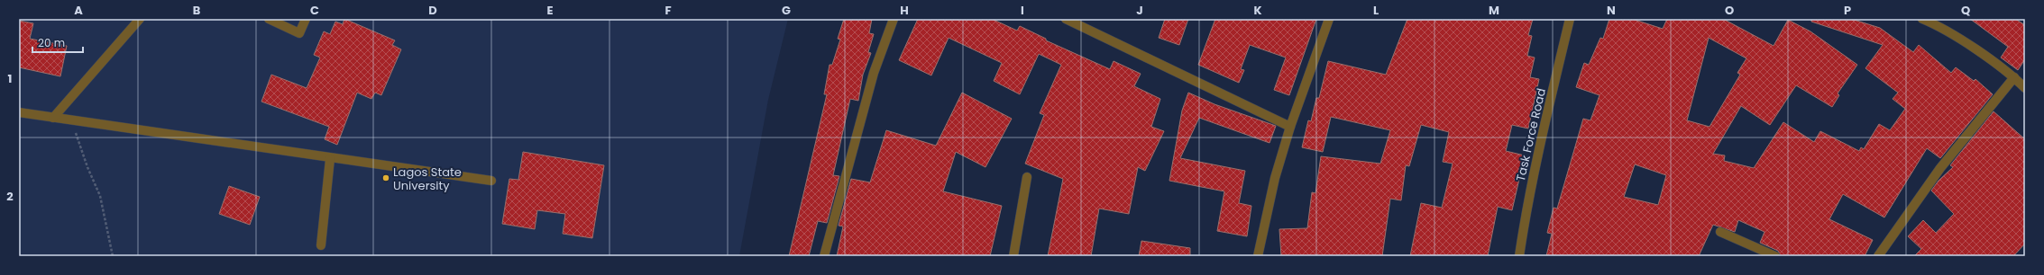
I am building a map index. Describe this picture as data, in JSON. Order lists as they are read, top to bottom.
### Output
{
  "streets": {
    "street": ["Task Force Road"]
  },
  "places": ["Lagos State University"],
  "scale_bar": "20 m",
  "grid": {
    "columns": [
      "A",
      "B",
      "C",
      "D",
      "E",
      "F",
      "G",
      "H",
      "I",
      "J",
      "K",
      "L",
      "M",
      "N",
      "O",
      "P",
      "Q"
    ],
    "rows": ["1", "2"]
  }
}
